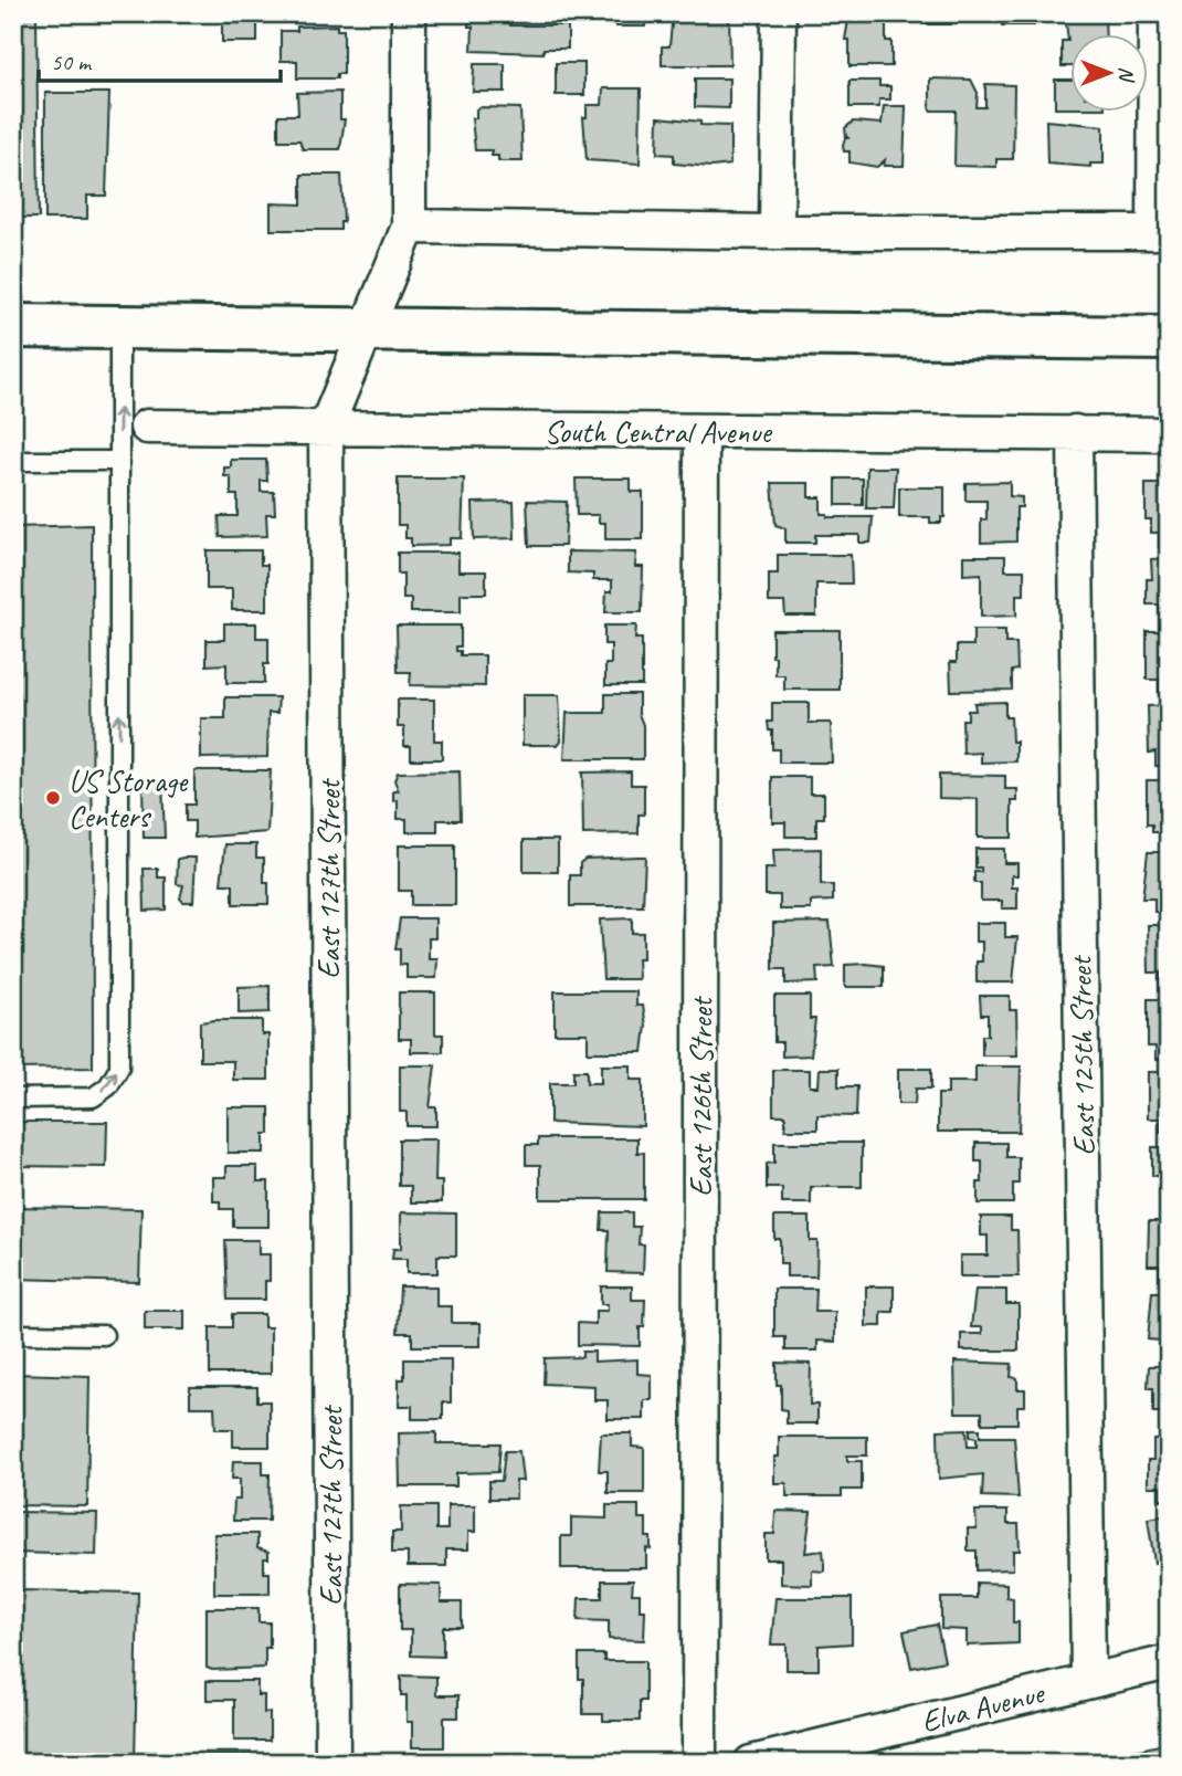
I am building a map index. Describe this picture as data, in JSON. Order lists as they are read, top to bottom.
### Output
{
  "streets": {
    "street": [
      "South Central Avenue",
      "East 127th Street",
      "East 125th Street",
      "East 126th Street",
      "Elva Avenue"
    ]
  },
  "crossings": [
    ["South Central Avenue", "East 127th Street"],
    ["South Central Avenue", "East 125th Street"],
    ["South Central Avenue", "East 126th Street"],
    ["East 125th Street", "Elva Avenue"]
  ],
  "places": ["US Storage Centers"],
  "scale_bar": "50 m",
  "north": "right"
}
